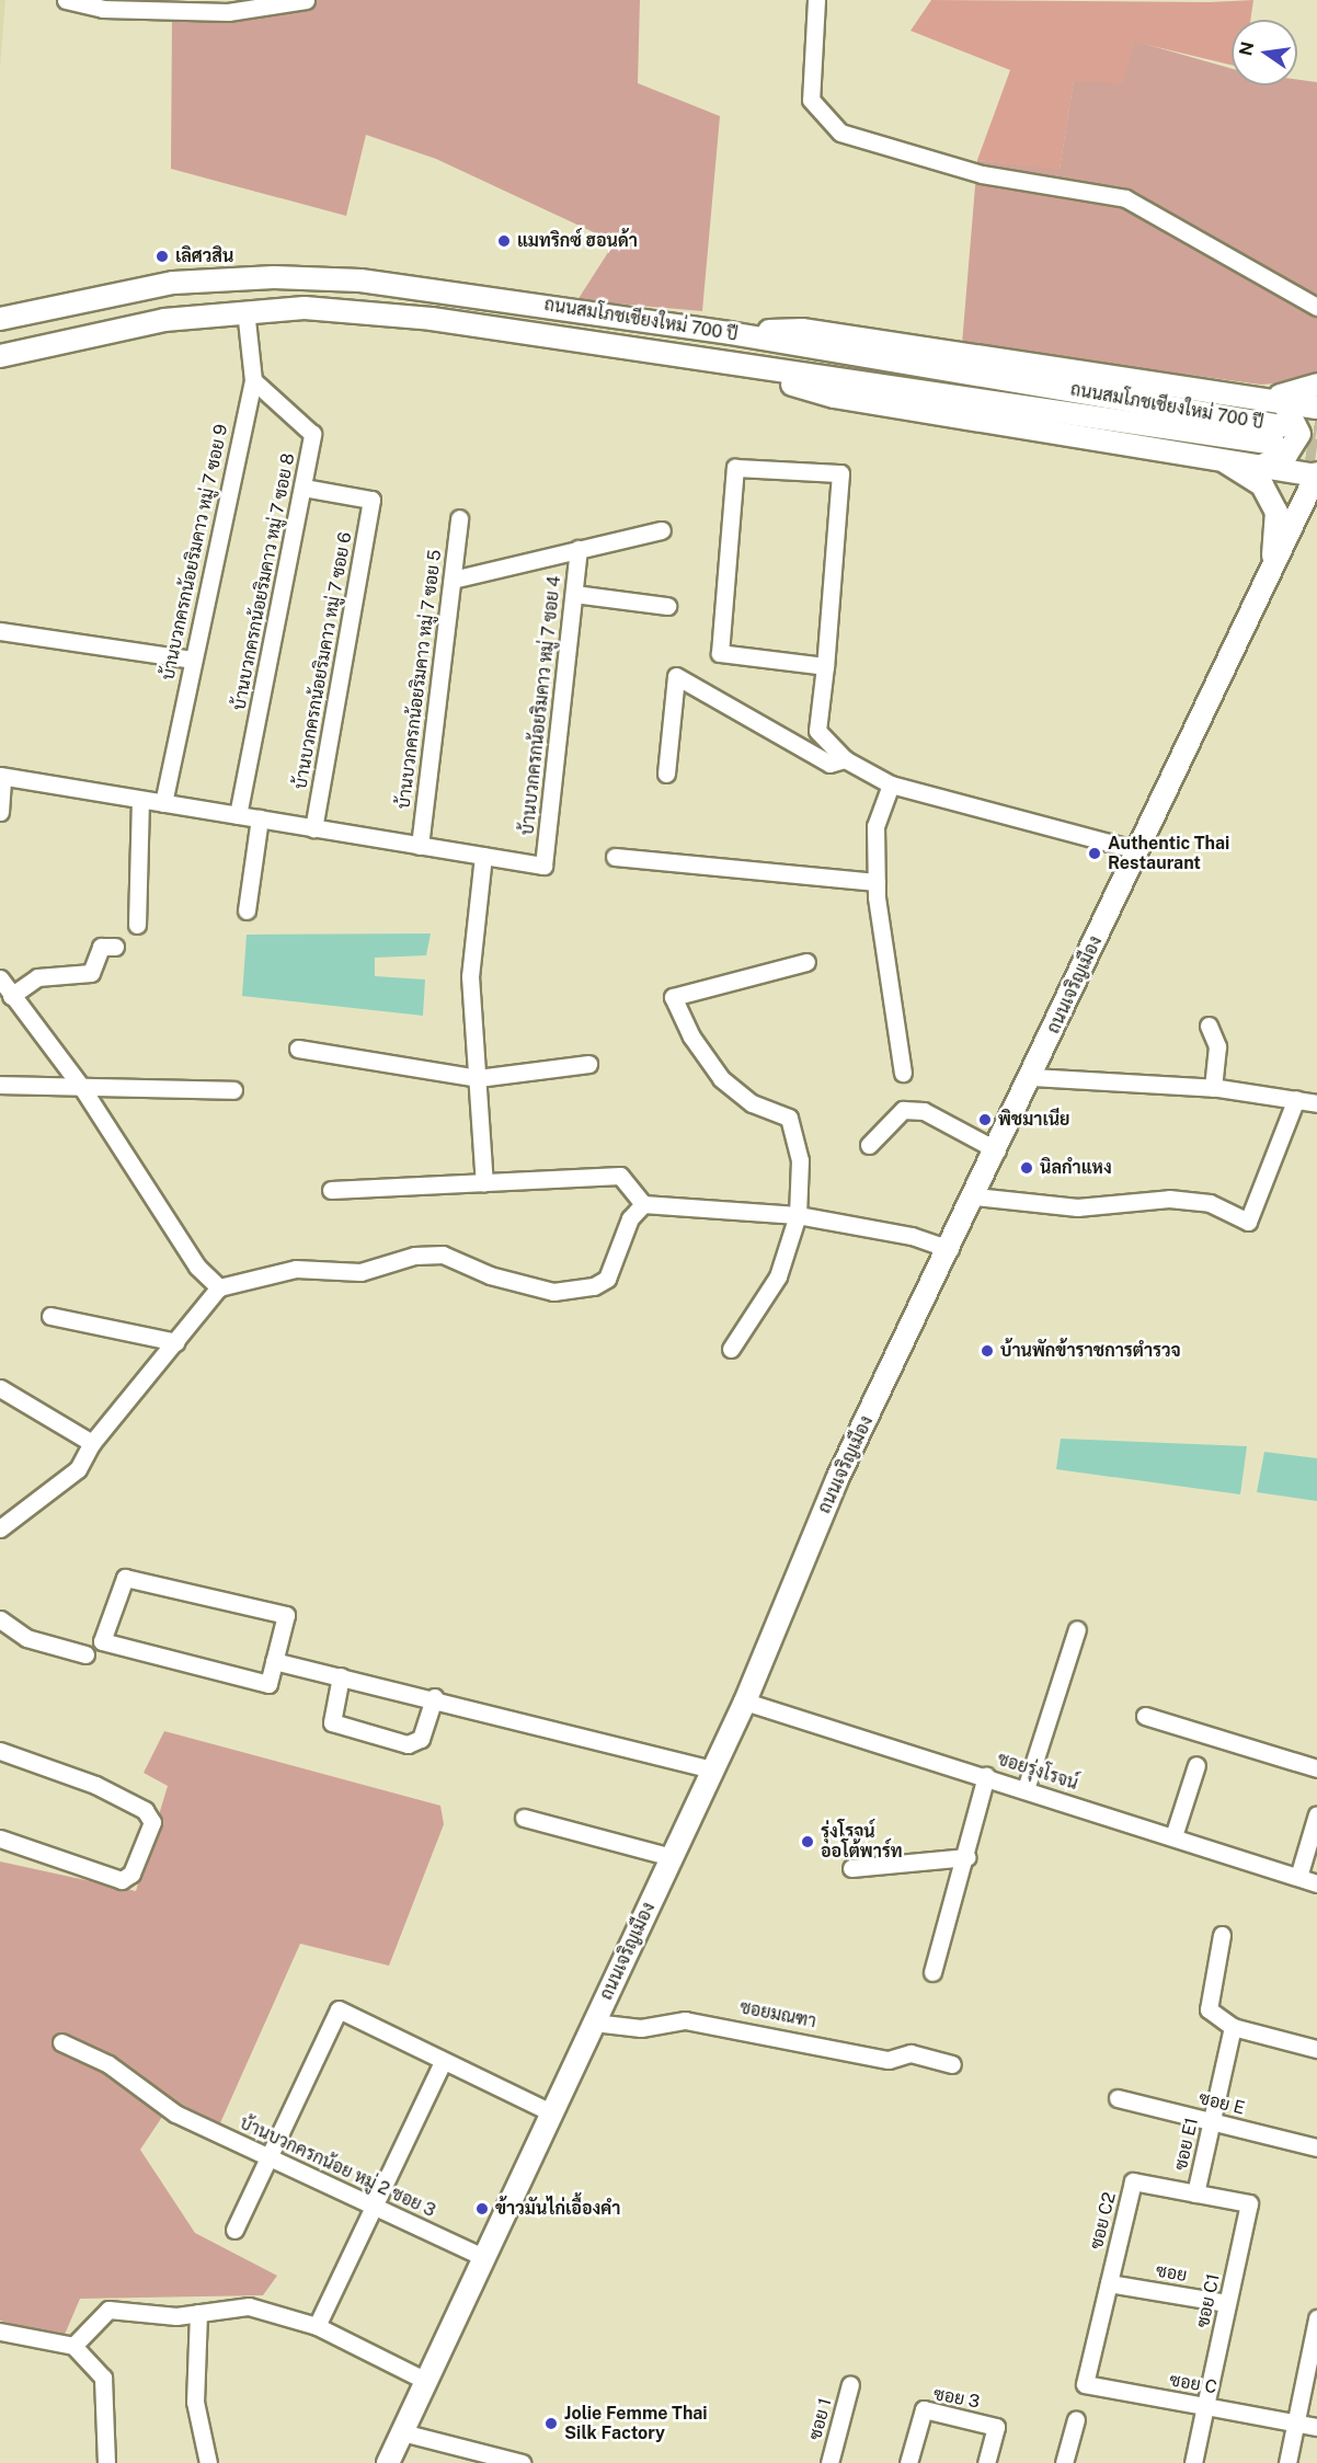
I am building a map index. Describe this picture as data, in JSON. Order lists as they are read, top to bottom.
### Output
{
  "streets": {
    "main road": ["ถนนสมโภชเชียงใหม่ 700 ปี", "ถนนเจริญเมือง"],
    "street": [
      "บ้านบวกครกน้อยริมคาว หมู่ 7 ซอย 9",
      "บ้านบวกครกน้อยริมคาว หมู่ 7 ซอย 8",
      "บ้านบวกครกน้อยริมคาว หมู่ 7 ซอย 6",
      "บ้านบวกครกน้อยริมคาว หมู่ 7 ซอย 5",
      "บ้านบวกครกน้อยริมคาว หมู่ 7 ซอย 4",
      "ซอยรุ่งโรจน์",
      "ซอยมณฑา",
      "ซอย E",
      "ซอย E1",
      "บ้านบวกครกน้อย หมู่ 2 ซอย 3",
      "ซอย C2",
      "ซอย",
      "ซอย C1",
      "ซอย C",
      "ซอย 3",
      "ซอย 1"
    ]
  },
  "crossings": [
    ["ถนนสมโภชเชียงใหม่ 700 ปี", "บ้านบวกครกน้อยริมคาว หมู่ 7 ซอย 9"],
    ["บ้านบวกครกน้อยริมคาว หมู่ 7 ซอย 9", "บ้านบวกครกน้อยริมคาว หมู่ 7 ซอย 8"],
    ["บ้านบวกครกน้อยริมคาว หมู่ 7 ซอย 8", "บ้านบวกครกน้อยริมคาว หมู่ 7 ซอย 6"],
    ["ถนนเจริญเมือง", "ซอยรุ่งโรจน์"],
    ["ถนนเจริญเมือง", "ซอยมณฑา"],
    ["ถนนเจริญเมือง", "บ้านบวกครกน้อย หมู่ 2 ซอย 3"],
    ["ซอย E", "ซอย E1"],
    ["ซอย E1", "ซอย C2"],
    ["ซอย C2", "ซอย"],
    ["ซอย C2", "ซอย C1"],
    ["ซอย C2", "ซอย C"],
    ["ซอย", "ซอย C1"],
    ["ซอย C1", "ซอย C"]
  ],
  "places": [
    "แมทริกซ์ ฮอนด้า",
    "เลิศวสิน",
    "Authentic Thai Restaurant",
    "พิชมาเนีย",
    "นิลกําแหง",
    "บ้านพักข้าราชการตำรวจ",
    "รุ่งโรจน์ ออโต้พาร์ท",
    "ข้าวมันไก่เอื้องคํา",
    "Jolie Femme Thai Silk Factory"
  ],
  "north": "left"
}
